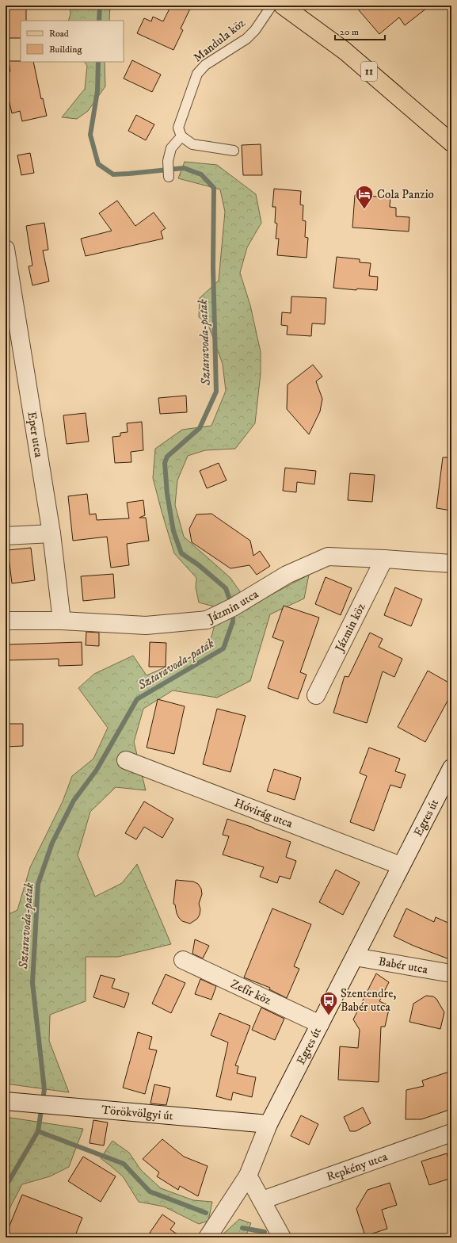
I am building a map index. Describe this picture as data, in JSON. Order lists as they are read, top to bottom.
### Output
{
  "streets": {
    "main road": ["11"],
    "street": [
      "Eper utca",
      "Jázmin utca",
      "Jázmin köz",
      "Hóvirág utca",
      "Egres út",
      "Babér utca",
      "Zefír köz",
      "Törökvölgyi út",
      "Repkény utca"
    ],
    "lane": ["Mandula köz"]
  },
  "crossings": [
    ["Eper utca", "Jázmin utca"],
    ["Jázmin utca", "Jázmin köz"],
    ["Hóvirág utca", "Egres út"],
    ["Egres út", "Babér utca"],
    ["Egres út", "Zefír köz"],
    ["Egres út", "Törökvölgyi út"]
  ],
  "water": ["Sztaravoda-patak"],
  "places": {
    "hotel": ["Cola Panzio"],
    "bus stop": ["Szentendre, Babér utca"]
  },
  "legend": ["Road", "Building"],
  "scale_bar": "20 m"
}
